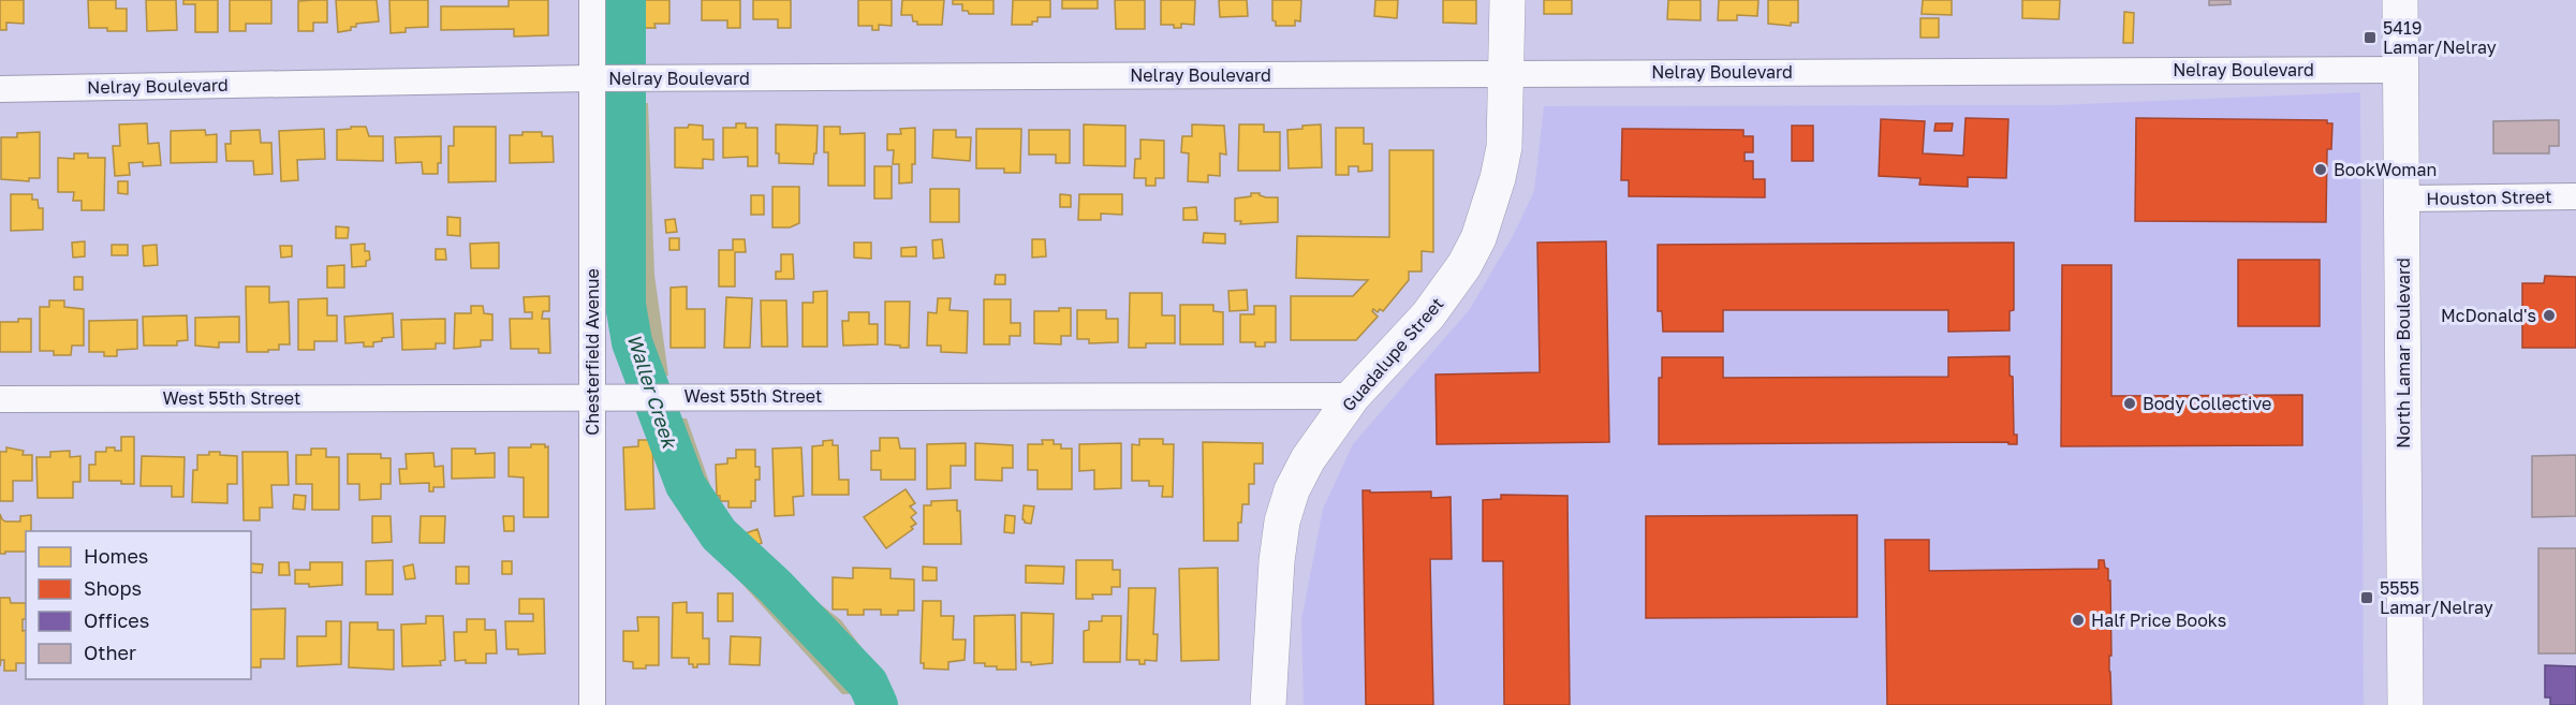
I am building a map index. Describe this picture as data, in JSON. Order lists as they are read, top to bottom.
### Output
{
  "streets": {
    "street": [
      "Nelray Boulevard",
      "Houston Street",
      "Chesterfield Avenue",
      "North Lamar Boulevard",
      "Guadalupe Street",
      "West 55th Street"
    ]
  },
  "crossings": [
    ["Nelray Boulevard", "Chesterfield Avenue"],
    ["Nelray Boulevard", "North Lamar Boulevard"],
    ["Nelray Boulevard", "Guadalupe Street"],
    ["Houston Street", "North Lamar Boulevard"],
    ["Chesterfield Avenue", "West 55th Street"],
    ["Guadalupe Street", "West 55th Street"]
  ],
  "water": ["Waller Creek"],
  "places": {
    "transit": ["5419 Lamar/Nelray", "5555 Lamar/Nelray"],
    "other": [
      "BookWoman",
      "McDonald's",
      "Body Collective",
      "Half Price Books"
    ]
  },
  "legend": [
    "Homes",
    "Shops",
    "Offices",
    "Other"
  ]
}
